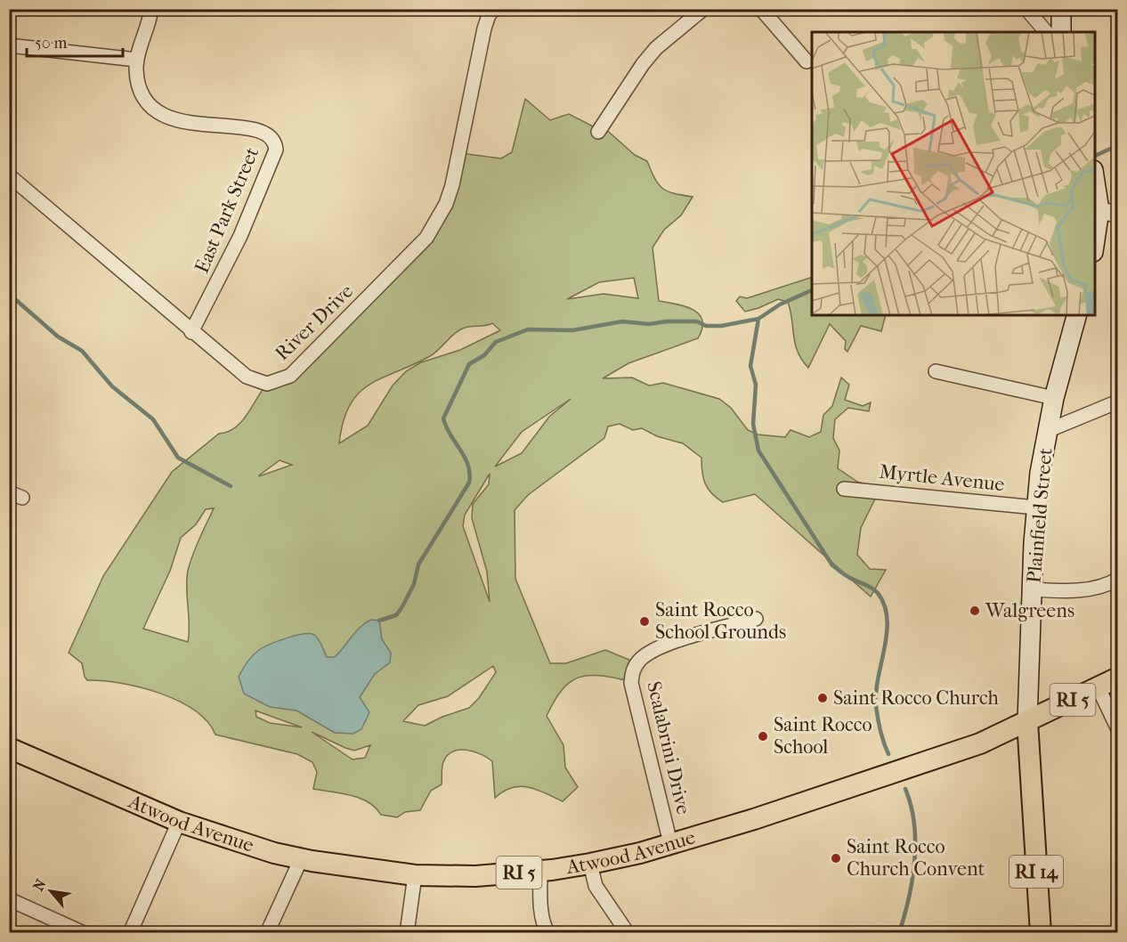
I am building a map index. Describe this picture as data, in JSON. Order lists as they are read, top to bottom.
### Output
{
  "streets": {
    "main road": [
      "Plainfield Street",
      "RI 5",
      "Atwood Avenue",
      "RI 14"
    ],
    "street": [
      "East Park Street",
      "River Drive",
      "Myrtle Avenue",
      "Scalabrini Drive"
    ]
  },
  "crossings": [
    ["East Park Street", "River Drive"],
    ["Myrtle Avenue", "Plainfield Street"],
    ["Plainfield Street", "Atwood Avenue"],
    ["Plainfield Street", "RI 14"],
    ["Scalabrini Drive", "Atwood Avenue"],
    ["Atwood Avenue", "RI 14"]
  ],
  "places": [
    "Walgreens",
    "Saint Rocco School Grounds",
    "Saint Rocco Church",
    "Saint Rocco School",
    "Saint Rocco Church Convent"
  ],
  "scale_bar": "50 m",
  "north": "top left"
}
